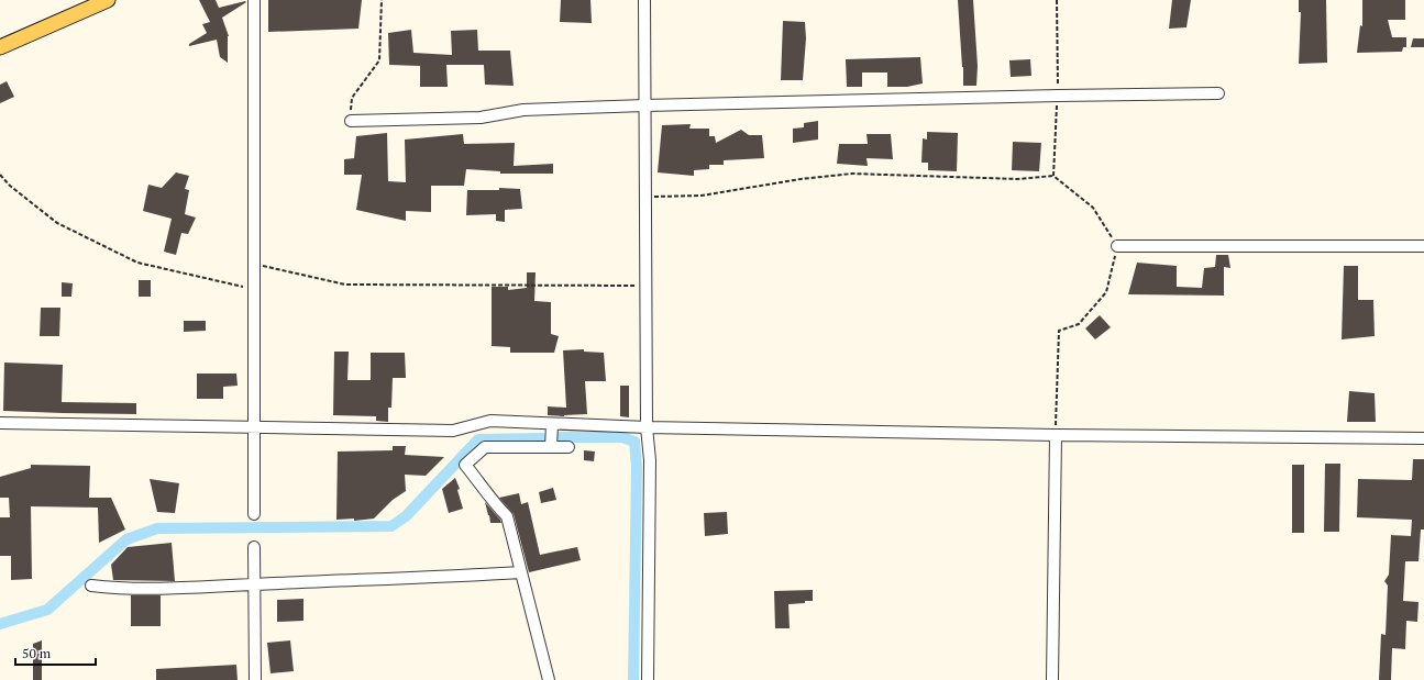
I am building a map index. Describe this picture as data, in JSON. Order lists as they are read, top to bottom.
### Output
{
  "scale_bar": "50 m"
}
